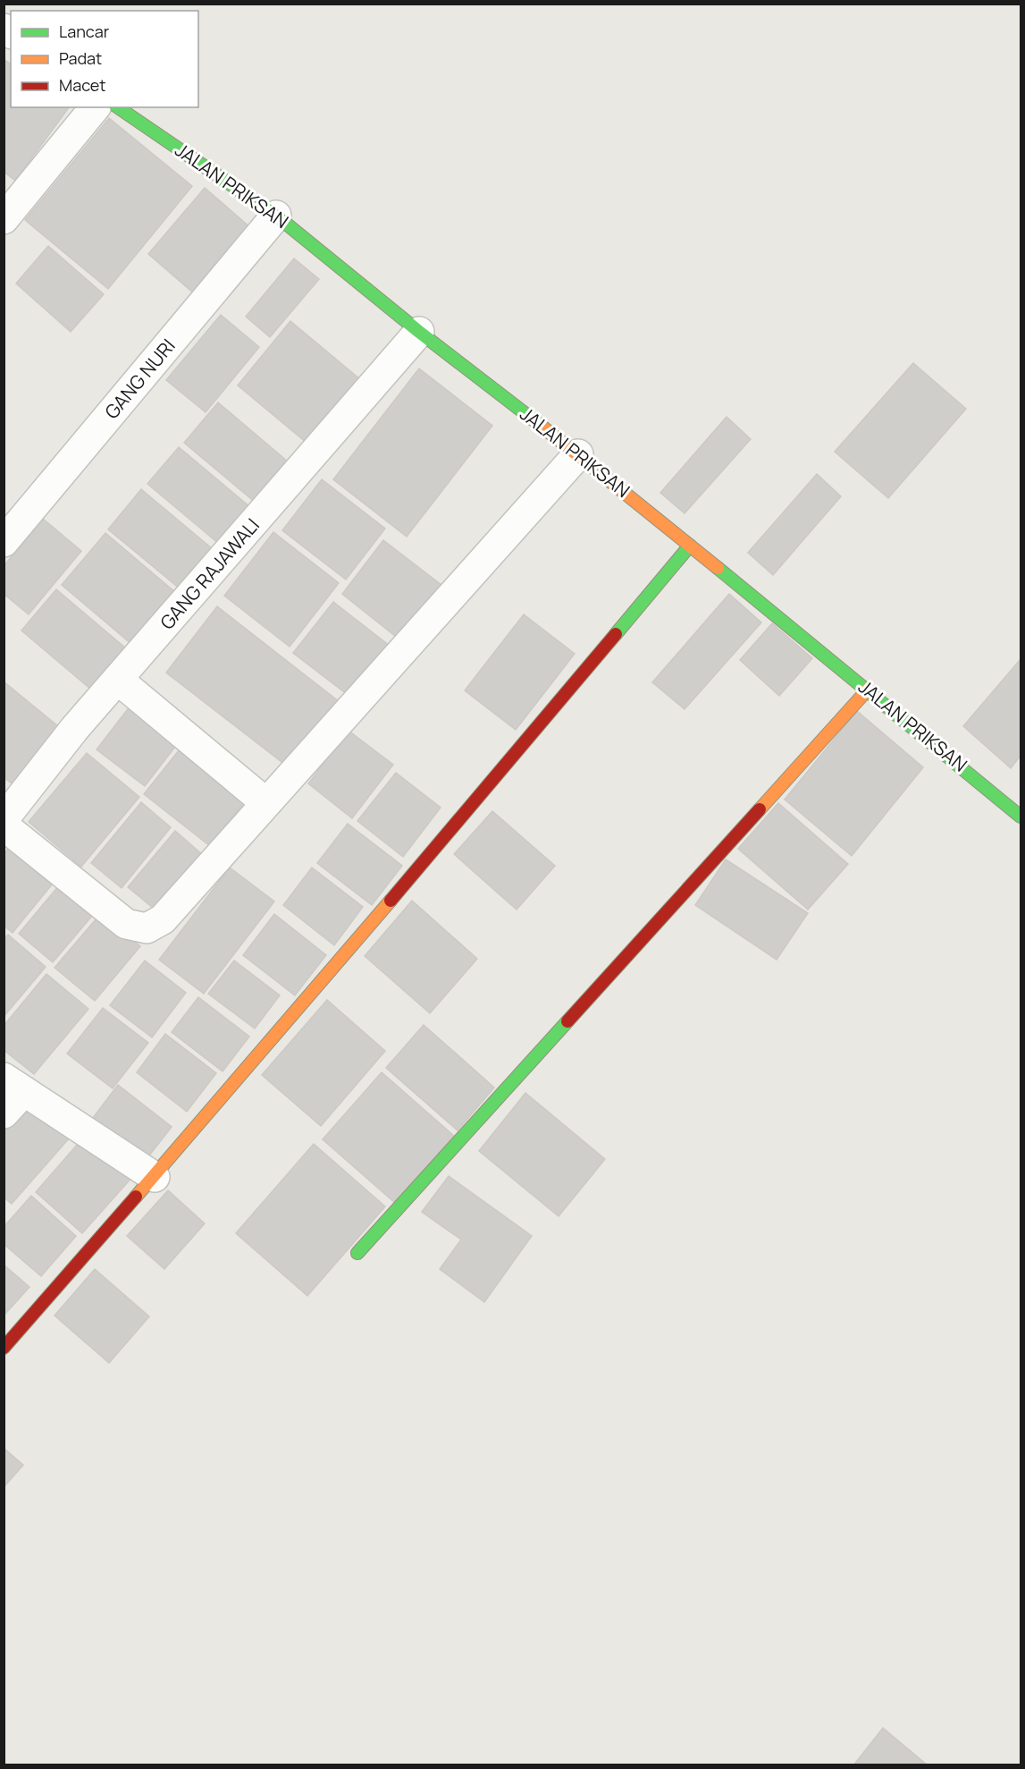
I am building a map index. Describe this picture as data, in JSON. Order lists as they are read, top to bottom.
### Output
{
  "streets": {
    "street": ["JALAN PRIKSAN", "GANG NURI", "GANG RAJAWALI"]
  },
  "crossings": [
    ["JALAN PRIKSAN", "GANG NURI"],
    ["JALAN PRIKSAN", "GANG RAJAWALI"]
  ],
  "legend": ["Lancar", "Padat", "Macet"]
}
